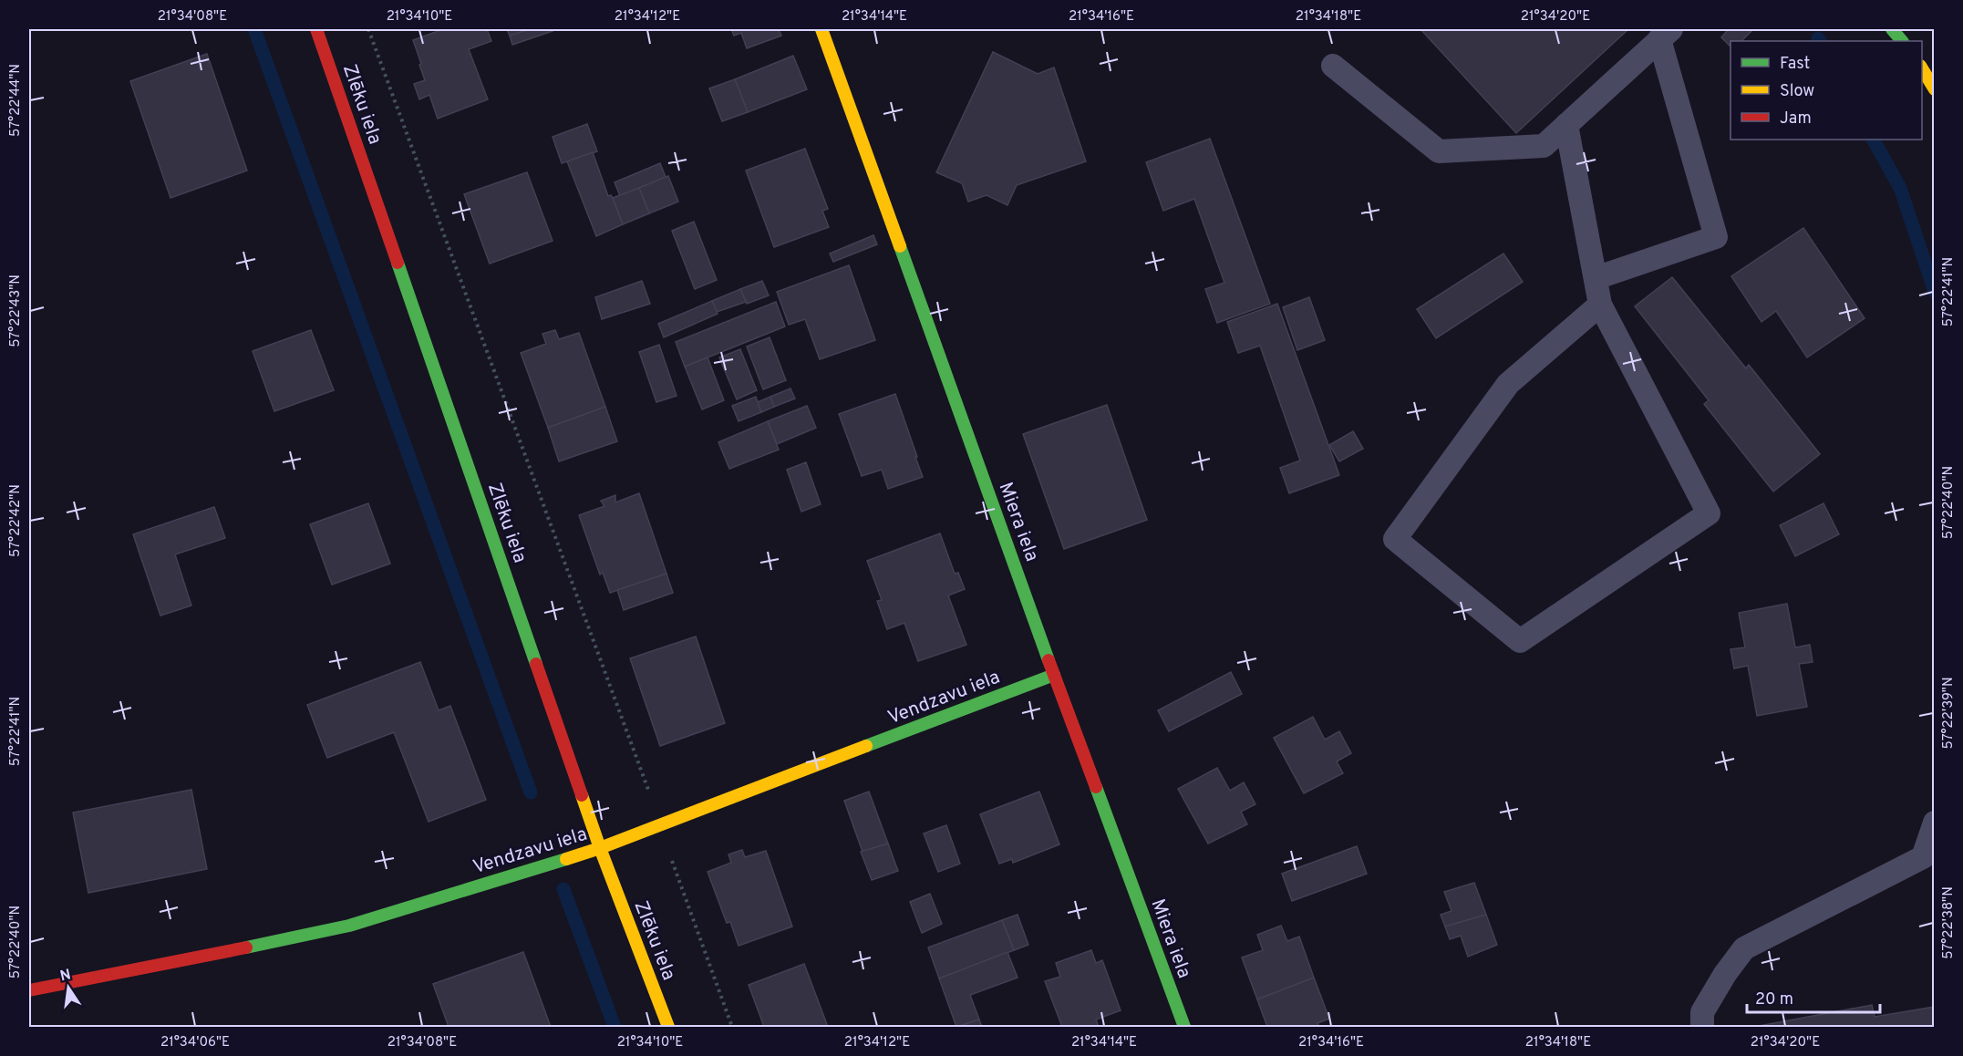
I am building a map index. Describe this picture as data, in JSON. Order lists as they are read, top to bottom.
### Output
{
  "streets": {
    "street": ["Zlēku iela", "Miera iela", "Vendzavu iela"]
  },
  "crossings": [
    ["Zlēku iela", "Vendzavu iela"],
    ["Miera iela", "Vendzavu iela"]
  ],
  "legend": ["Fast", "Slow", "Jam"],
  "scale_bar": "20 m",
  "north": "top",
  "coordinates": [
    "21°34'08\"E",
    "21°34'10\"E",
    "21°34'12\"E",
    "21°34'14\"E",
    "21°34'16\"E",
    "21°34'18\"E",
    "21°34'20\"E",
    "57°22'44\"N",
    "57°22'41\"N",
    "57°22'43\"N",
    "57°22'40\"N",
    "57°22'42\"N",
    "57°22'39\"N",
    "57°22'38\"N",
    "21°34'06\"E"
  ]
}
